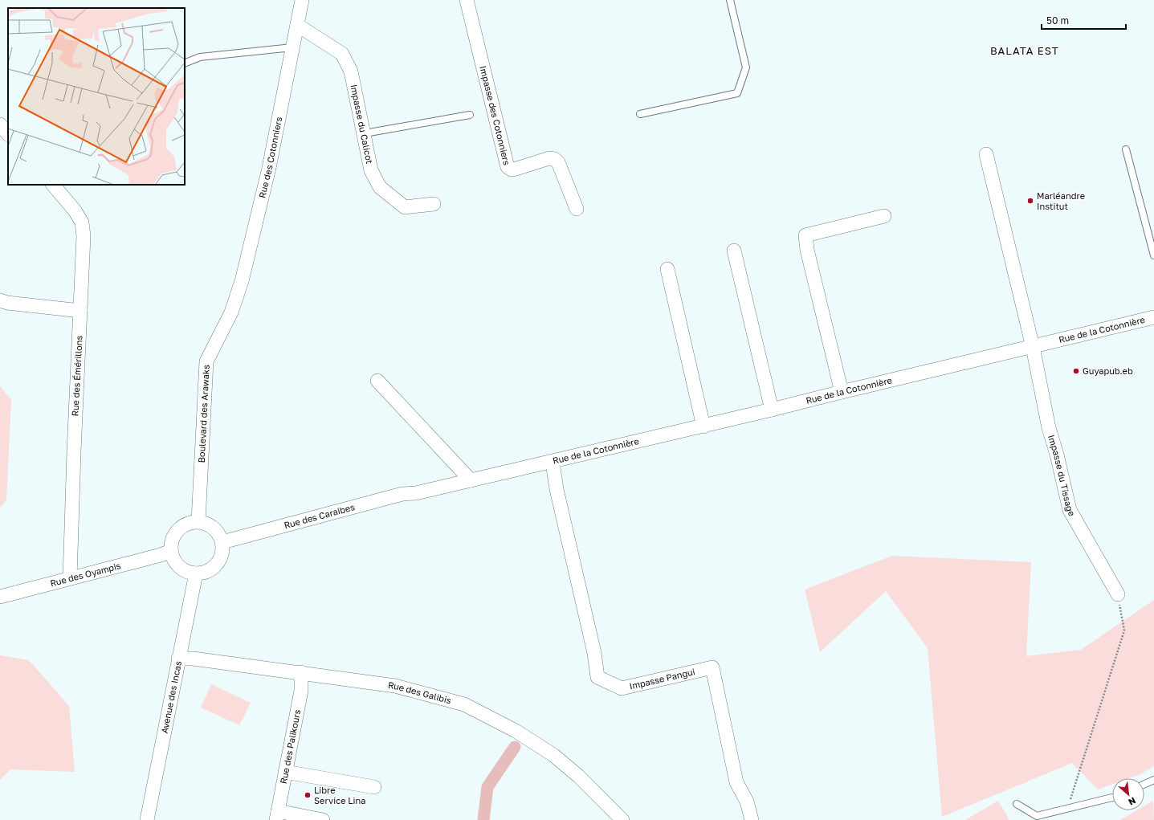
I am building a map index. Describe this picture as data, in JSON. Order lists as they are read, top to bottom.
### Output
{
  "streets": {
    "street": [
      "Impasse des Cotonniers",
      "Impasse du Calicot",
      "Rue des Cotonniers",
      "Rue de la Cotonnière",
      "Rue des Émérillons",
      "Boulevard des Arawaks",
      "Impasse du Tissage",
      "Rue des Caraibes",
      "Rue des Oyampis",
      "Impasse Pangui",
      "Rue des Galibis",
      "Avenue des Incas",
      "Rue des Palikours"
    ]
  },
  "crossings": [
    ["Impasse du Calicot", "Rue des Cotonniers"],
    ["Rue des Cotonniers", "Boulevard des Arawaks"],
    ["Rue de la Cotonnière", "Impasse du Tissage"],
    ["Rue de la Cotonnière", "Rue des Caraibes"],
    ["Rue de la Cotonnière", "Impasse Pangui"],
    ["Rue des Émérillons", "Rue des Oyampis"],
    ["Boulevard des Arawaks", "Rue des Caraibes"],
    ["Boulevard des Arawaks", "Rue des Oyampis"],
    ["Boulevard des Arawaks", "Avenue des Incas"],
    ["Rue des Caraibes", "Rue des Oyampis"],
    ["Rue des Caraibes", "Avenue des Incas"],
    ["Rue des Oyampis", "Avenue des Incas"],
    ["Rue des Galibis", "Avenue des Incas"],
    ["Rue des Galibis", "Rue des Palikours"]
  ],
  "districts": ["BALATA EST"],
  "places": ["Marléandre Institut", "Guyapub.eb", "Libre Service Lina"],
  "scale_bar": "50 m",
  "north": "bottom right"
}
